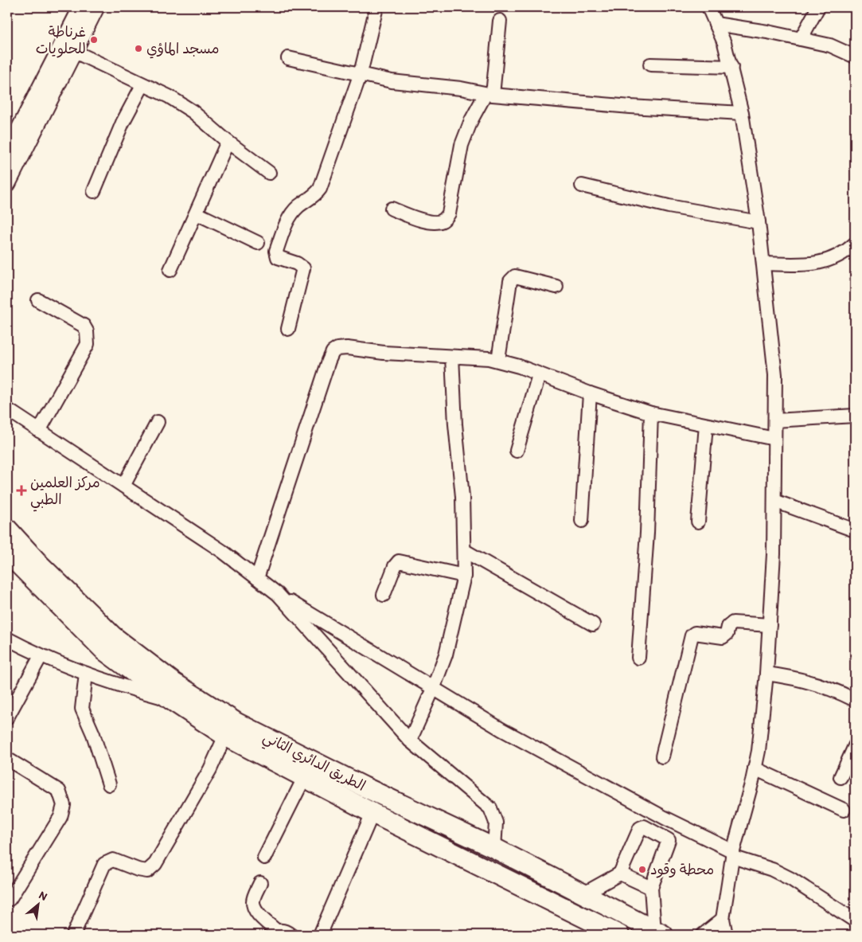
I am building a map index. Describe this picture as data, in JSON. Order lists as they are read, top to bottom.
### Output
{
  "streets": {
    "highway": ["الطريق الدائري الثاني"]
  },
  "places": {
    "other": ["غرناطة للحلويات", "مسجد الماؤي", "محطة وقود"],
    "health": ["مركز العلمين الطبي"]
  },
  "north": "top right"
}
